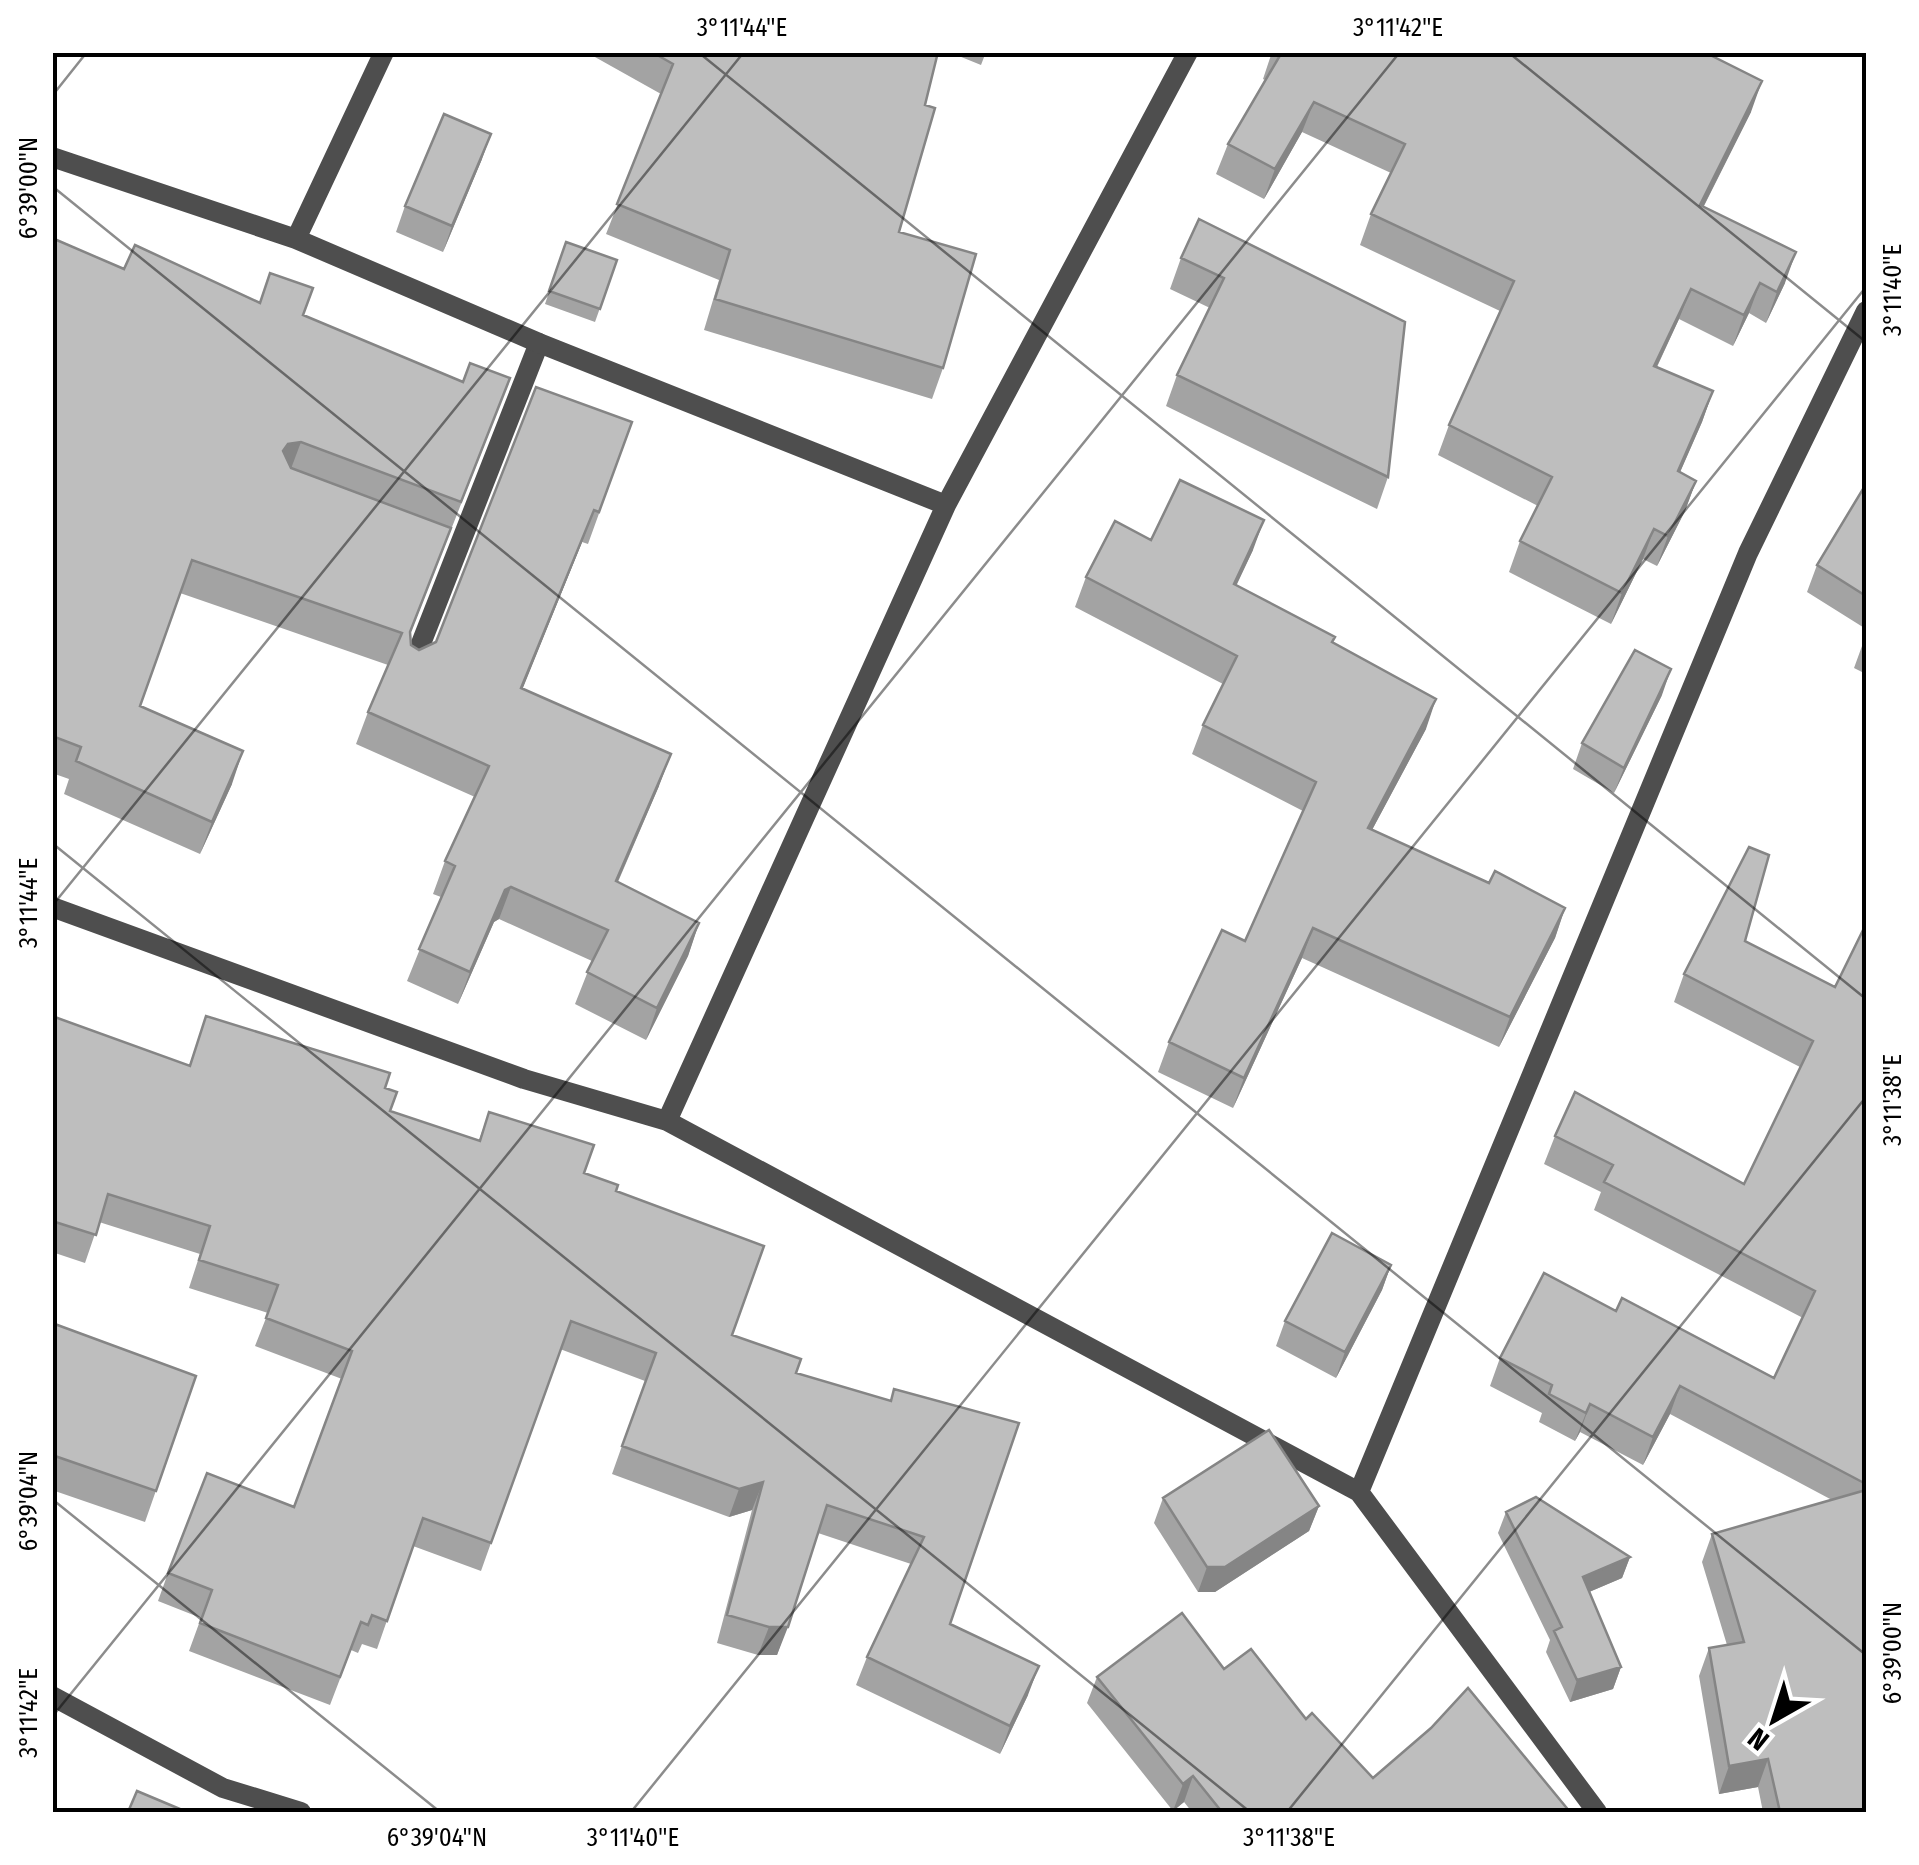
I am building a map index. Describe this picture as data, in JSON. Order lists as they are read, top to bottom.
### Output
{
  "north": "bottom left",
  "coordinates": [
    "3°11'44\"E",
    "3°11'42\"E",
    "6°39'00\"N",
    "3°11'40\"E",
    "3°11'38\"E",
    "6°39'04\"N"
  ]
}
